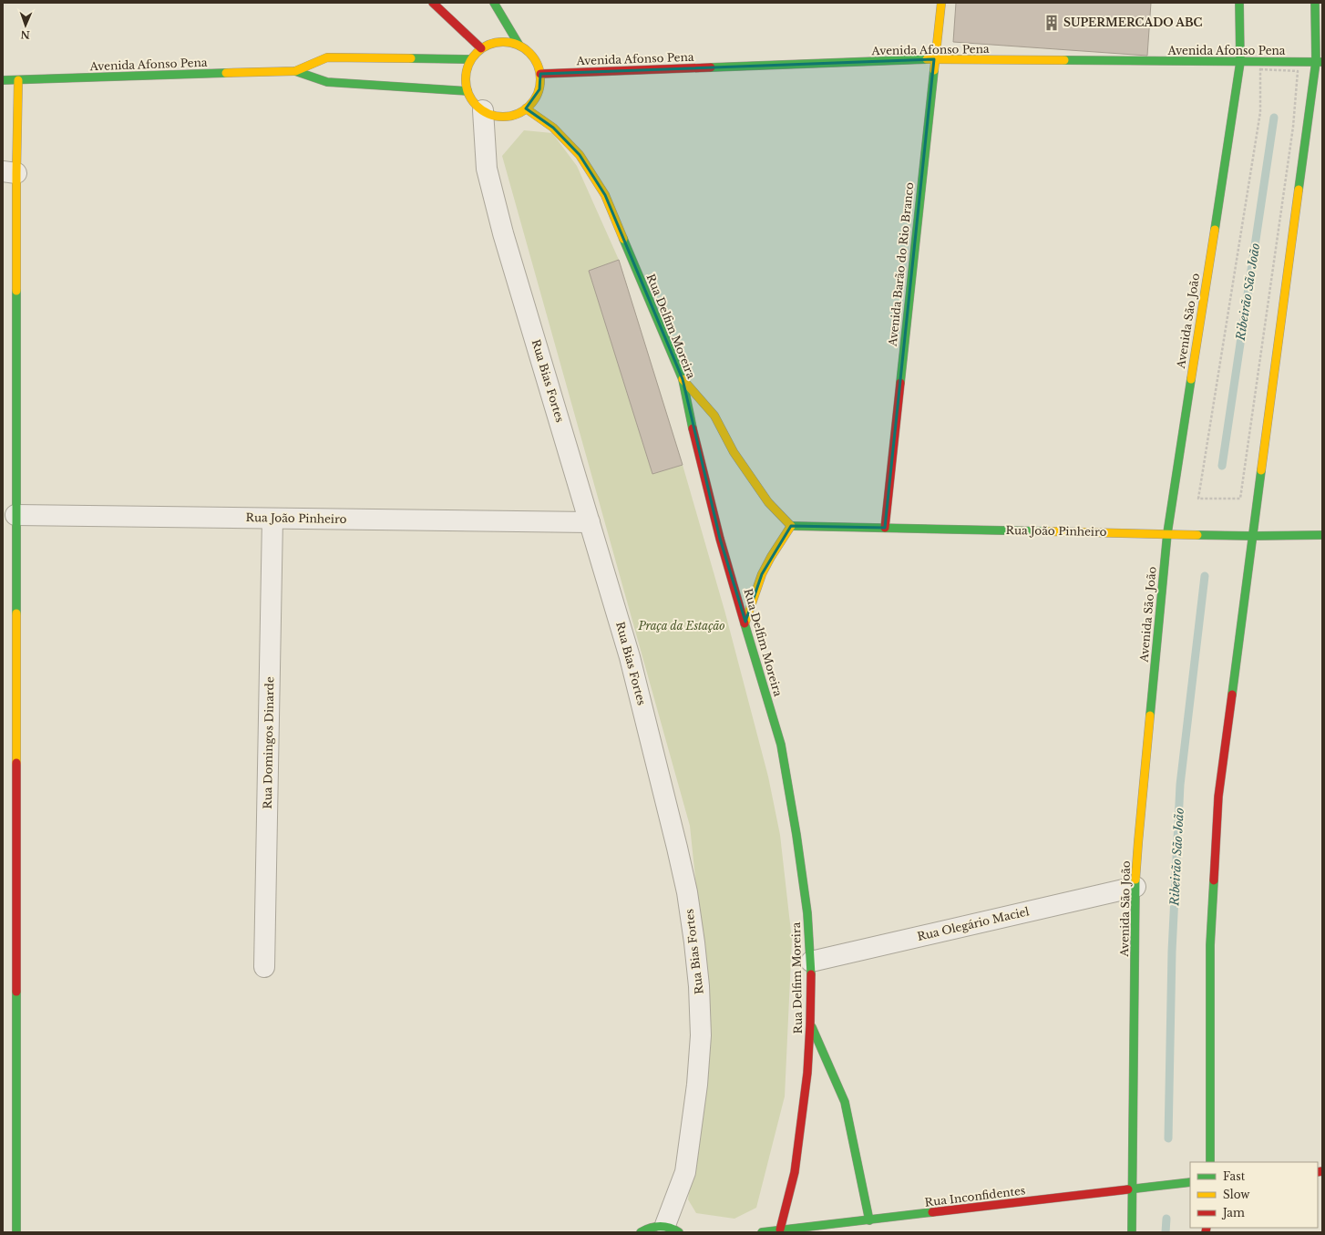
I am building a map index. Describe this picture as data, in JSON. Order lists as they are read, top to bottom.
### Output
{
  "streets": {
    "street": [
      "Avenida Afonso Pena",
      "Avenida Barão do Rio Branco",
      "Avenida São João",
      "Rua Delfim Moreira",
      "Rua Bias Fortes",
      "Rua João Pinheiro",
      "Rua Domingos Dinarde",
      "Rua Olegário Maciel",
      "Rua Inconfidentes"
    ]
  },
  "crossings": [
    ["Avenida Afonso Pena", "Avenida Barão do Rio Branco"],
    ["Avenida Afonso Pena", "Avenida São João"],
    ["Avenida Afonso Pena", "Rua Delfim Moreira"],
    ["Avenida Afonso Pena", "Rua Bias Fortes"],
    ["Avenida Barão do Rio Branco", "Rua João Pinheiro"],
    ["Avenida São João", "Rua João Pinheiro"],
    ["Avenida São João", "Rua Olegário Maciel"],
    ["Avenida São João", "Rua Inconfidentes"],
    ["Rua Delfim Moreira", "Rua Bias Fortes"],
    ["Rua Delfim Moreira", "Rua Olegário Maciel"],
    ["Rua Delfim Moreira", "Rua Inconfidentes"],
    ["Rua Bias Fortes", "Rua João Pinheiro"],
    ["Rua João Pinheiro", "Rua Domingos Dinarde"]
  ],
  "water": ["Ribeirão São João"],
  "parks": ["Praça da Estação"],
  "places": {
    "building": ["SUPERMERCADO ABC"]
  },
  "legend": ["Fast", "Slow", "Jam"],
  "north": "bottom"
}
